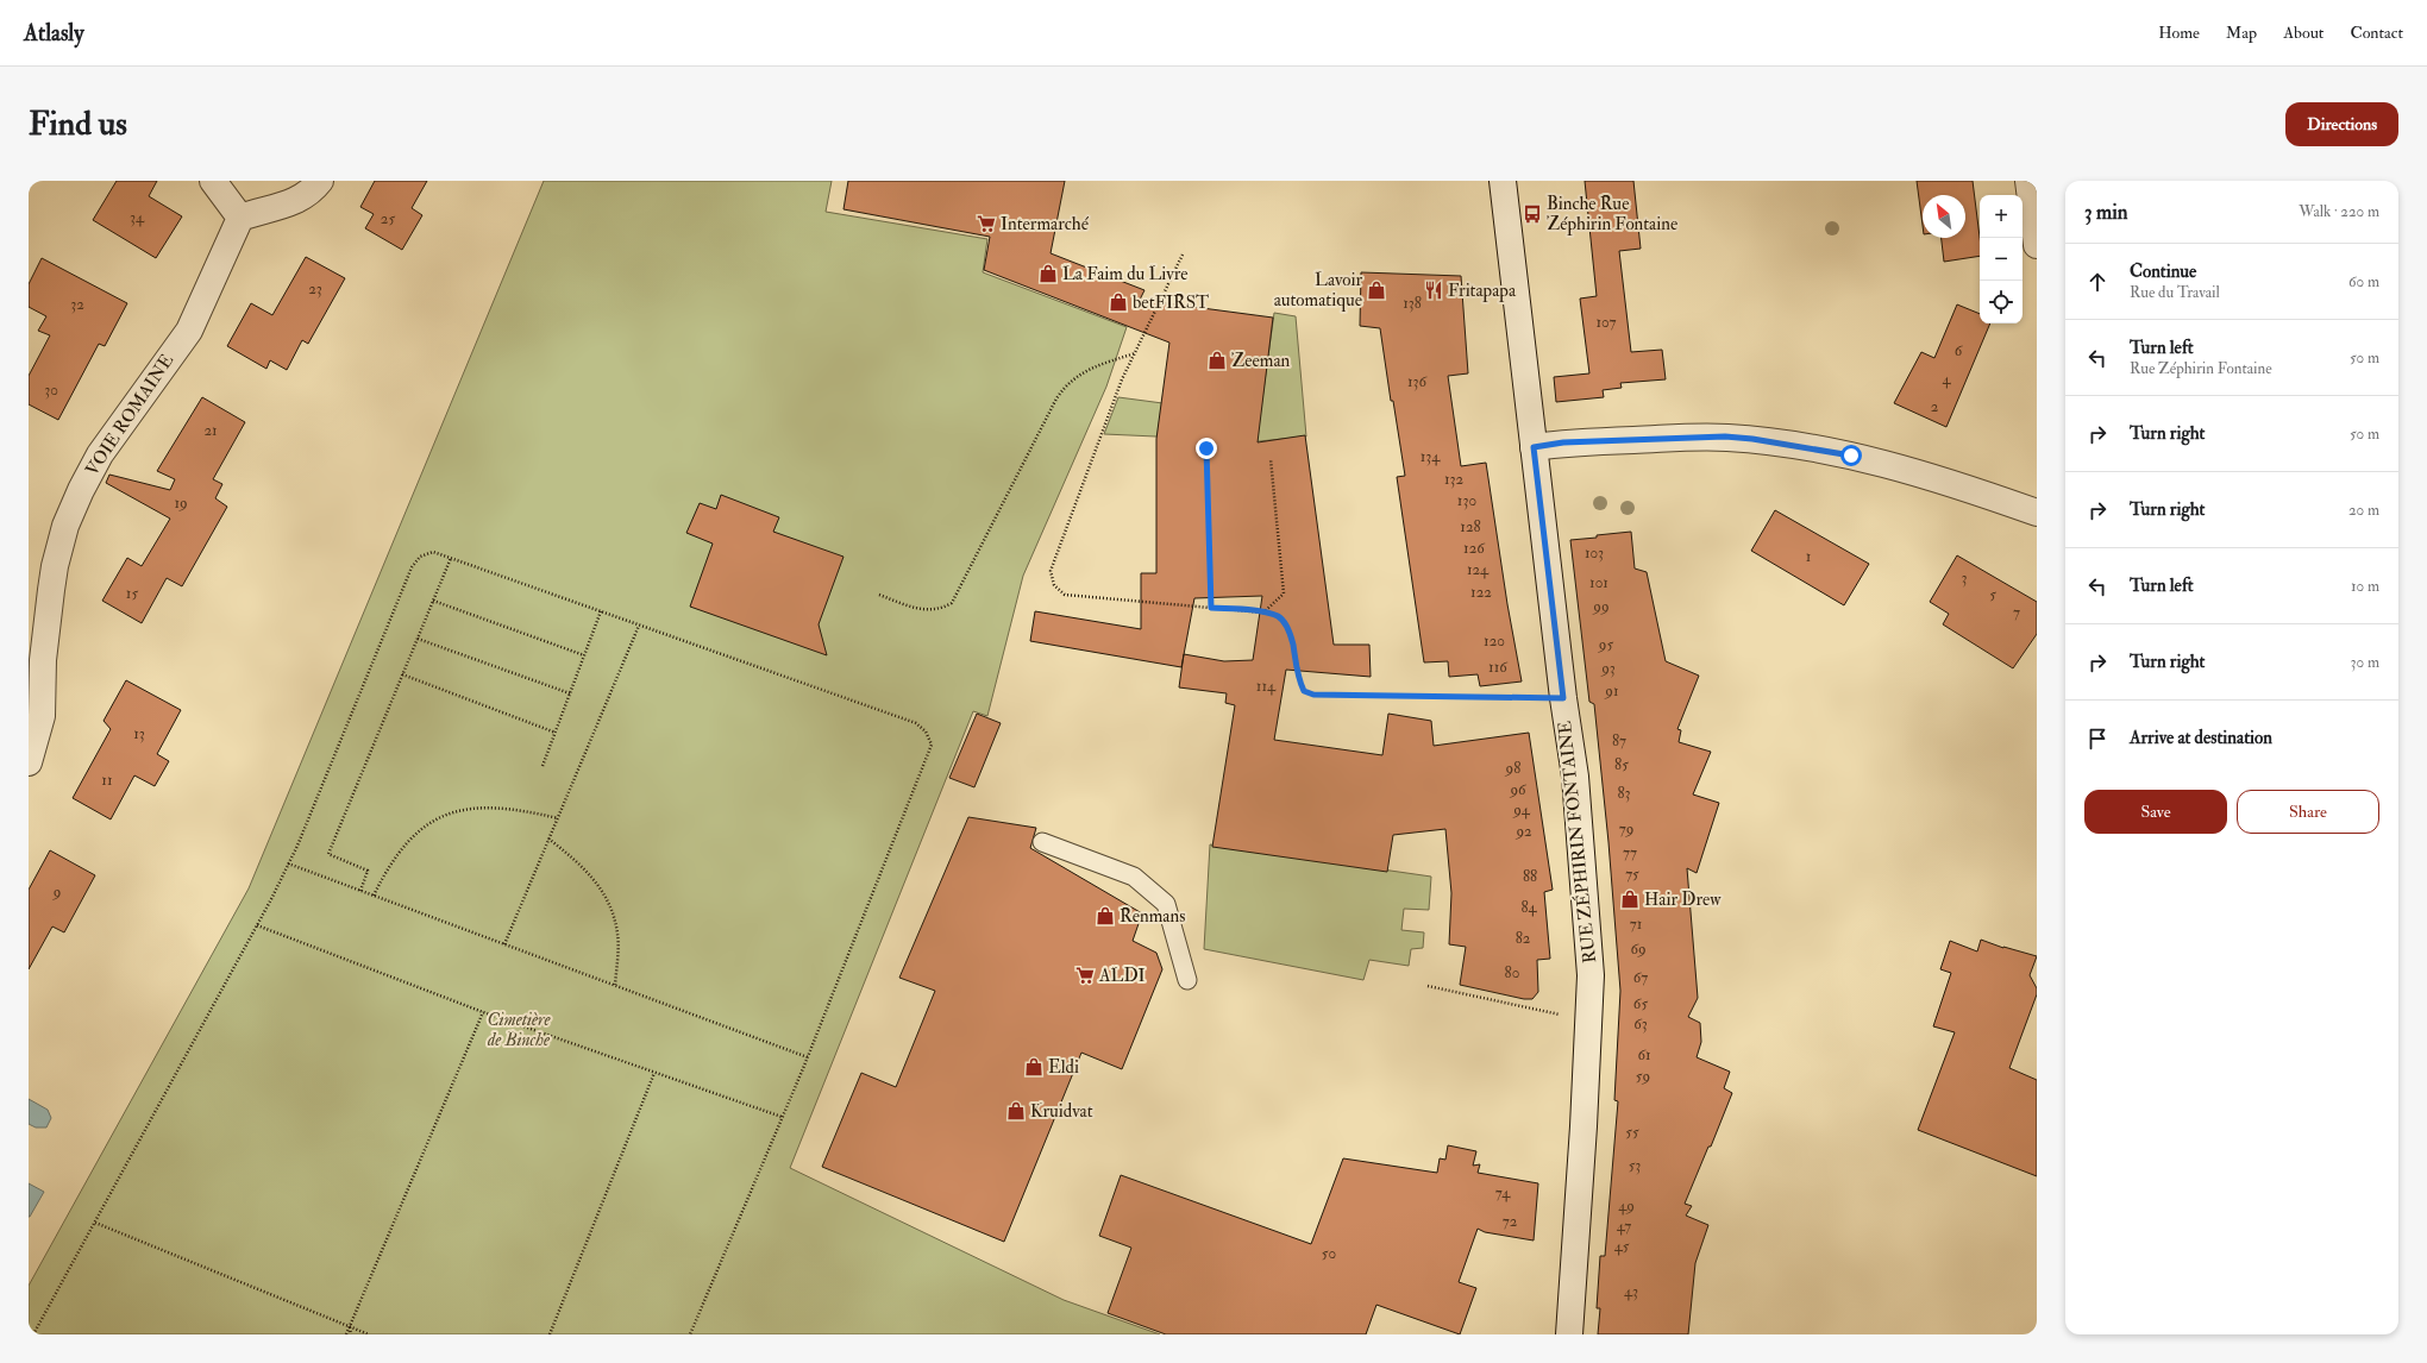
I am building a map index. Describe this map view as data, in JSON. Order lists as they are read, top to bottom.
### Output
{
  "streets": {
    "street": ["VOIE ROMAINE", "RUE ZÉPHIRIN FONTAINE"]
  },
  "parks": ["Cimetière de Binche"],
  "places": {
    "bus stop": ["Binche Rue Zéphirin Fontaine"],
    "supermarket": ["Intermarché", "ALDI"],
    "shop": [
      "La Faim du Livre",
      "Lavoir automatique",
      "betFIRST",
      "Zeeman",
      "Hair Drew",
      "Renmans",
      "Eldi",
      "Kruidvat"
    ],
    "restaurant": ["Fritapapa"]
  },
  "house_numbers": [
    "34",
    "25",
    "23",
    "138",
    "32",
    "107",
    "6",
    "4",
    "136",
    "30",
    "2",
    "21",
    "134",
    "132",
    "130",
    "19",
    "128",
    "126",
    "103",
    "1",
    "124",
    "3",
    "101",
    "122",
    "15",
    "5",
    "99",
    "7",
    "120",
    "95",
    "116",
    "93",
    "114",
    "91",
    "13",
    "87",
    "85",
    "98",
    "11",
    "96",
    "83",
    "94",
    "79",
    "92",
    "77",
    "75",
    "88",
    "9",
    "84",
    "71",
    "82",
    "69",
    "80",
    "67",
    "65",
    "63",
    "61",
    "59",
    "55",
    "53",
    "74",
    "49",
    "72",
    "47",
    "45",
    "50",
    "43"
  ],
  "north": "top left",
  "page": {
    "header": "Atlasly",
    "nav": [
      "Home",
      "Map",
      "About",
      "Contact"
    ],
    "buttons": [
      "Directions",
      ["Save", "Share"]
    ],
    "title": "Find us",
    "heading": ["3 min", "Walk · 220 m"],
    "map_buttons": ["+", "−"],
    "list": [
      ["Continue", "Rue du Travail", "60 m"],
      ["Turn left", "Rue Zéphirin Fontaine", "50 m"],
      ["Turn right", "50 m"],
      ["Turn right", "20 m"],
      ["Turn left", "10 m"],
      ["Turn right", "30 m"],
      "Arrive at destination"
    ]
  }
}
